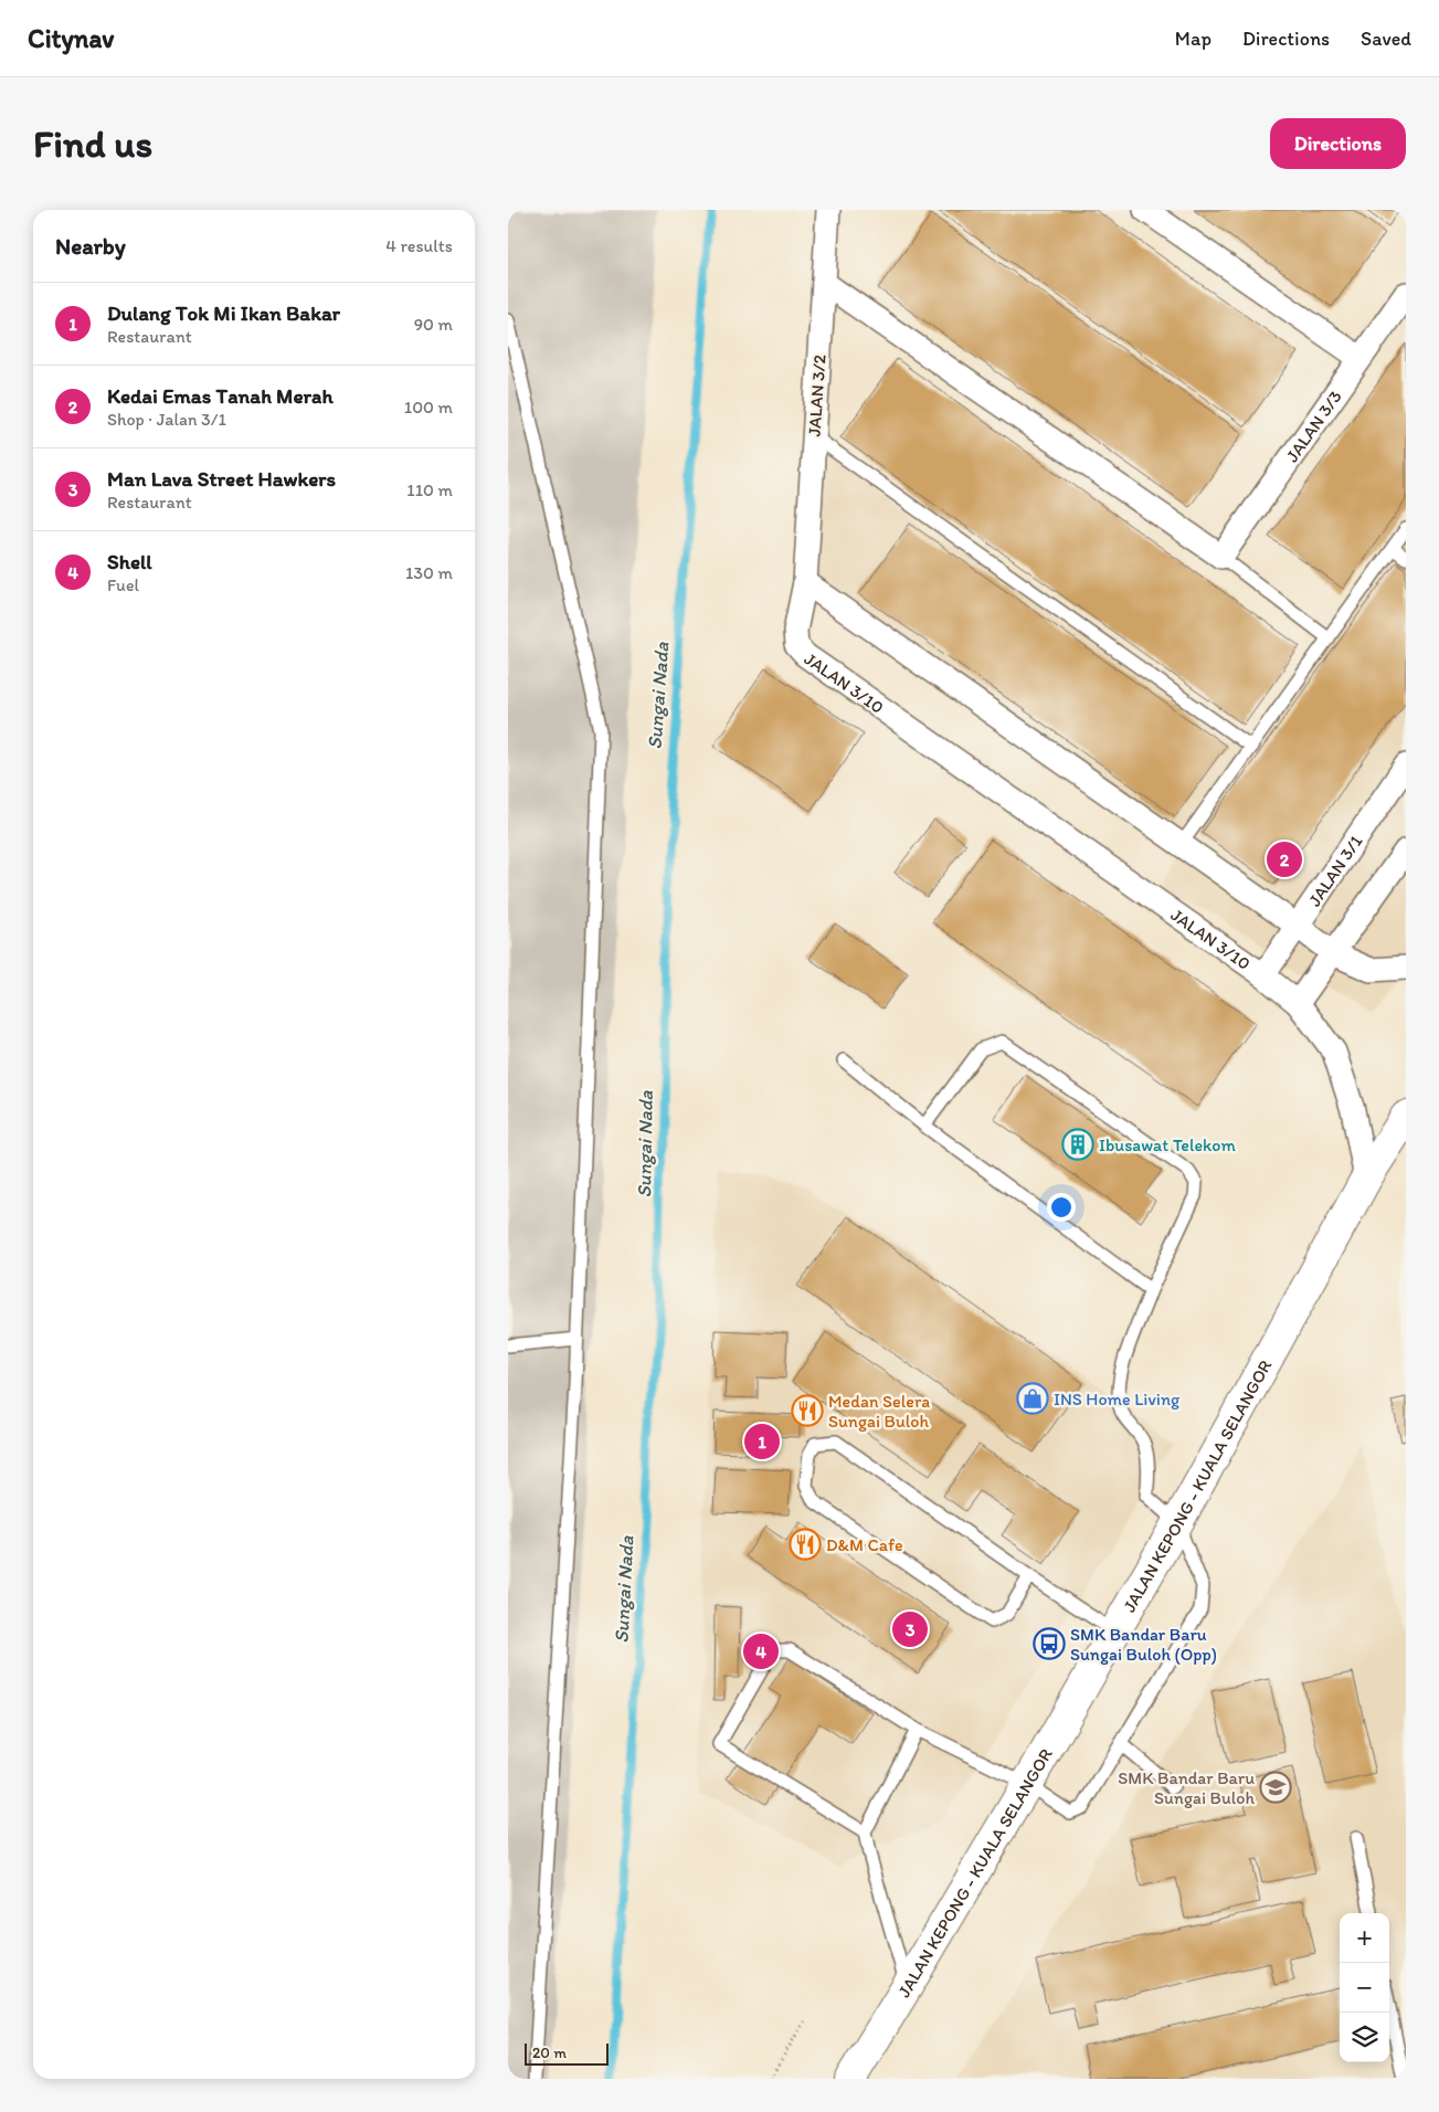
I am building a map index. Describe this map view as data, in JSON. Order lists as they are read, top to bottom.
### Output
{
  "streets": {
    "highway": ["JALAN KEPONG - KUALA SELANGOR"],
    "street": [
      "JALAN 3/2",
      "JALAN 3/3",
      "JALAN 3/10",
      "JALAN 3/1"
    ]
  },
  "crossings": [
    ["JALAN 3/2", "JALAN 3/10"],
    ["JALAN 3/10", "JALAN 3/1"],
    ["JALAN 3/10", "JALAN KEPONG - KUALA SELANGOR"]
  ],
  "water": ["Sungai Nada"],
  "places": {
    "building": ["Ibusawat Telekom"],
    "shop": ["INS Home Living"],
    "restaurant": ["Medan Selera Sungai Buloh", "D&M Cafe"],
    "bus stop": ["SMK Bandar Baru Sungai Buloh (Opp)"],
    "school or university": ["SMK Bandar Baru Sungai Buloh"]
  },
  "scale_bar": "20 m",
  "page": {
    "header": "Citynav",
    "nav": ["Map", "Directions", "Saved"],
    "buttons": "Directions",
    "title": "Find us",
    "heading": ["Nearby", "4 results"],
    "list": [
      {
        "mark": "1",
        "name": "Dulang Tok Mi Ikan Bakar",
        "note": "Restaurant",
        "value": "90 m"
      },
      {
        "mark": "2",
        "name": "Kedai Emas Tanah Merah",
        "note": "Shop · Jalan 3/1",
        "value": "100 m"
      },
      {
        "mark": "3",
        "name": "Man Lava Street Hawkers",
        "note": "Restaurant",
        "value": "110 m"
      },
      {
        "mark": "4",
        "name": "Shell",
        "note": "Fuel",
        "value": "130 m"
      }
    ],
    "pins": [
      "2",
      "1",
      "3",
      "4"
    ],
    "map_buttons": ["+", "−"],
    "scale": "20 m"
  }
}
